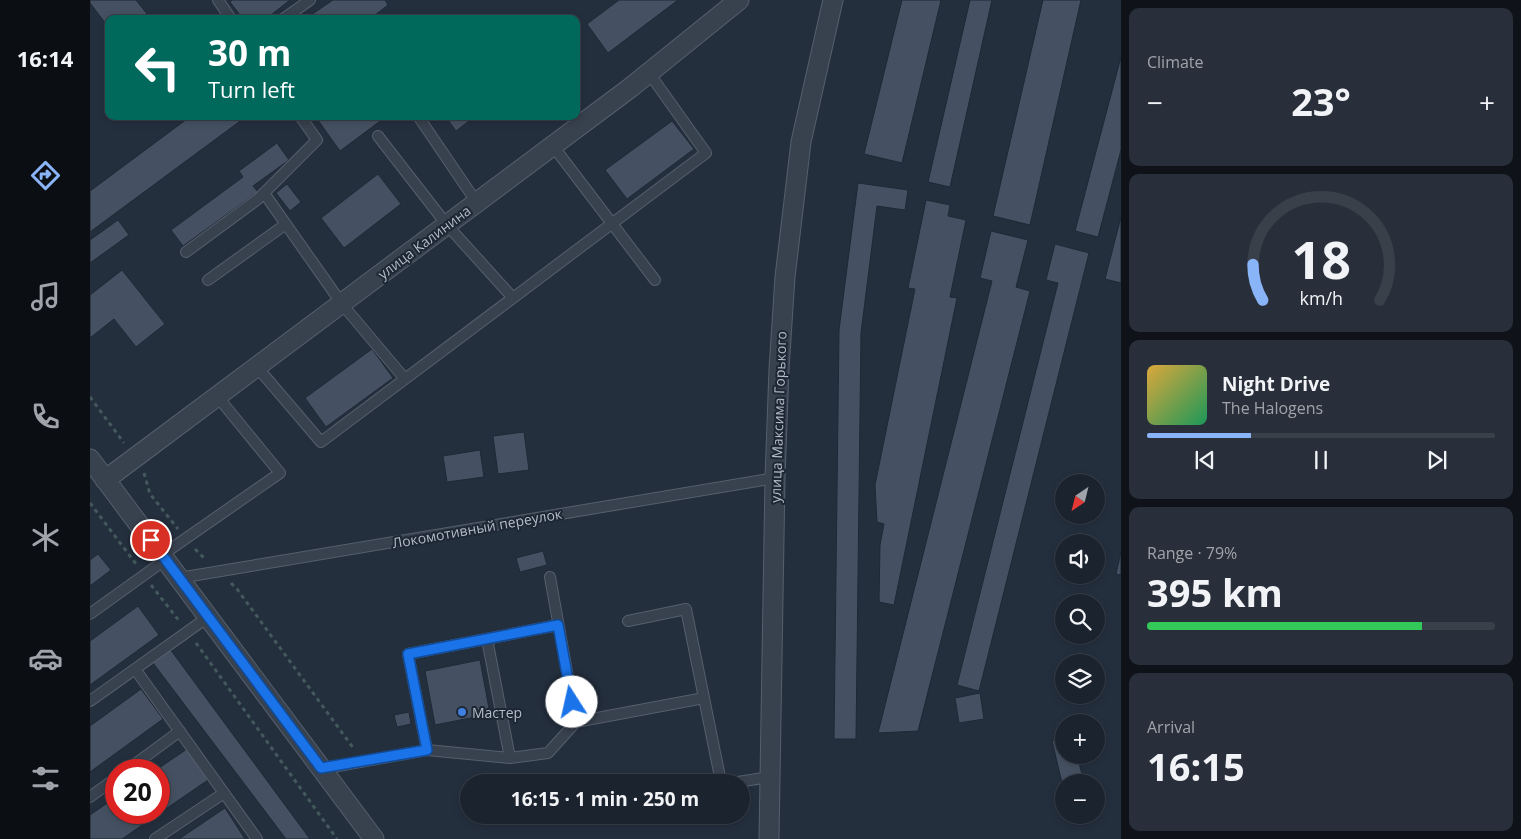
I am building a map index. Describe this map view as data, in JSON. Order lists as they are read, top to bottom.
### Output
{
  "streets": {
    "street": ["улица Калинина", "улица Максима Горького"],
    "lane": ["Локомотивный переулок"]
  },
  "crossings": [
    ["улица Максима Горького", "Локомотивный переулок"]
  ],
  "places": ["Мастер"],
  "north": "bottom left",
  "page": {
    "tabs": "16:14",
    "tile": [
      "Climate",
      ["Range · 79%", "395 km"],
      ["Arrival", "16:15"]
    ],
    "turn": ["30 m", "Turn left"],
    "heat": ["−", "23°", "+"],
    "song": ["Night Drive", "The Halogens"],
    "map_buttons": ["+", "−"],
    "limit": "20",
    "trip": "16:15 · 1 min · 250 m",
    "gauge": ["18", "km/h"]
  }
}
